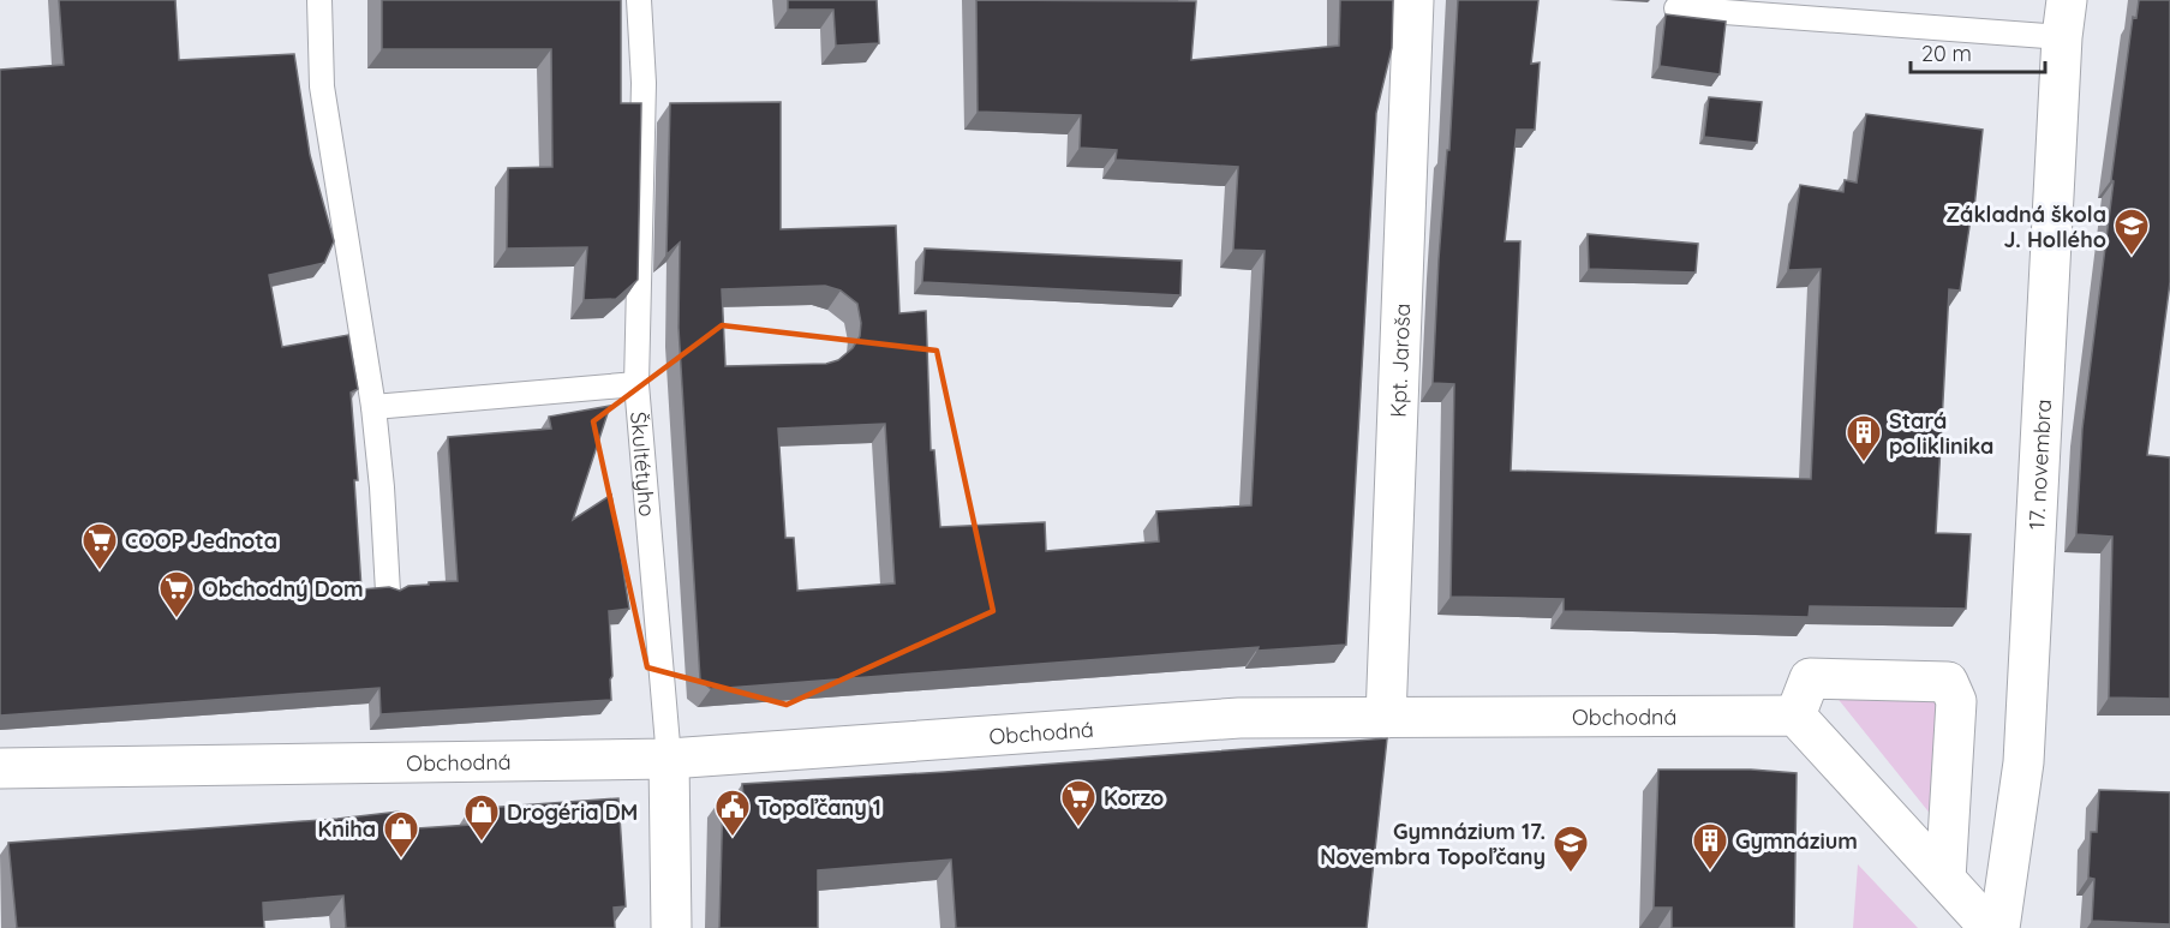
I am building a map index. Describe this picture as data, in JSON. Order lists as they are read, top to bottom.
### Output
{
  "streets": {
    "street": [
      "Kpt. Jaroša",
      "Škultétyho",
      "17. novembra",
      "Obchodná"
    ]
  },
  "crossings": [
    ["Kpt. Jaroša", "Obchodná"],
    ["Škultétyho", "Obchodná"]
  ],
  "places": {
    "school or university": ["Základná škola J. Hollého", "Gymnázium 17. Novembra Topoľčany"],
    "building": ["Stará poliklinika", "Gymnázium"],
    "supermarket": ["COOP Jednota", "Obchodný Dom", "Korzo"],
    "public building": ["Topoľčany 1"],
    "shop": ["Drogéria DM", "Kniha"]
  },
  "scale_bar": "20 m"
}
